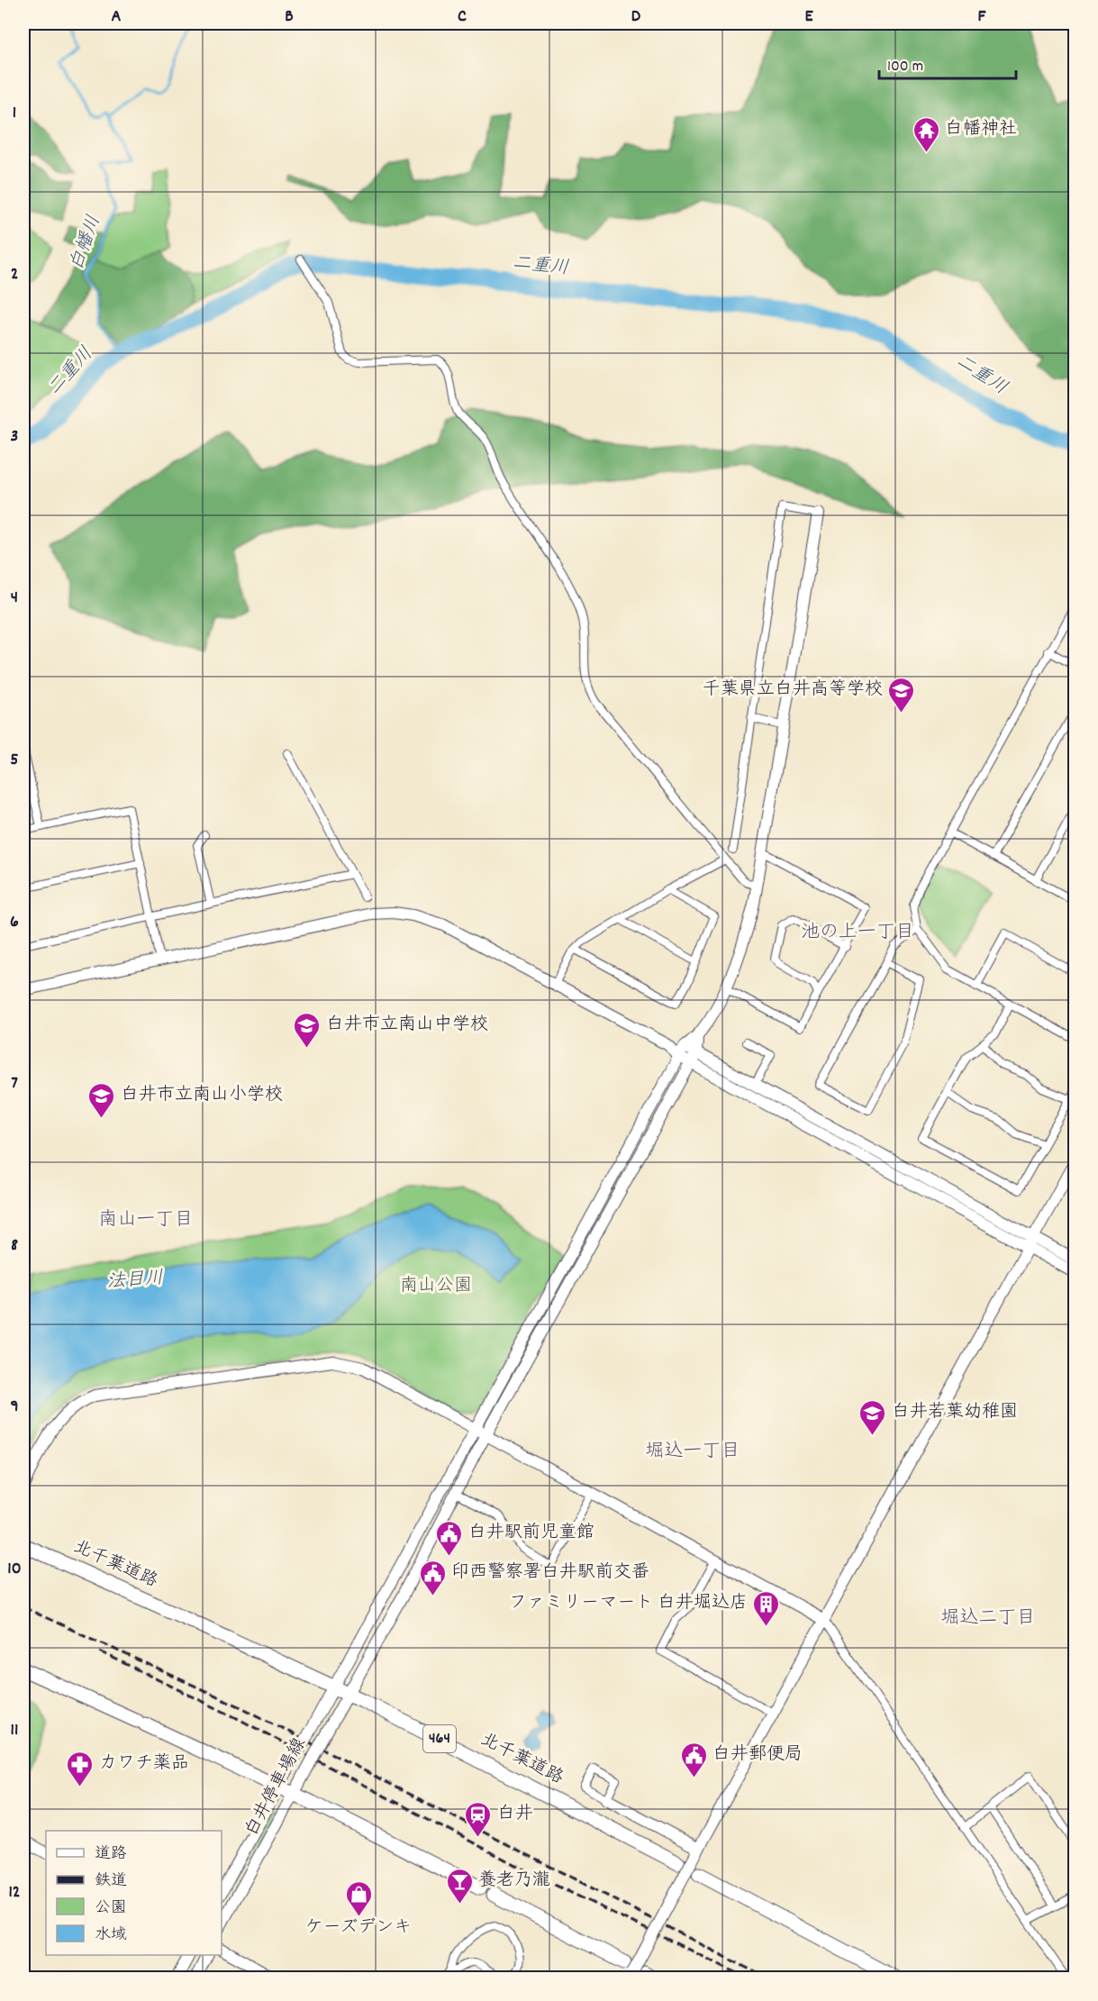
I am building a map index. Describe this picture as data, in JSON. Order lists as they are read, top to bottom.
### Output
{
  "streets": {
    "highway": ["北千葉道路", "464"],
    "street": ["白井停車場線"]
  },
  "crossings": [
    ["北千葉道路", "白井停車場線"]
  ],
  "districts": [
    "池の上一丁目",
    "南山一丁目",
    "堀込一丁目",
    "堀込二丁目"
  ],
  "water": ["白幡川", "二重川", "法目川"],
  "parks": ["南山公園"],
  "places": {
    "temple": ["白幡神社"],
    "school or university": [
      "千葉県立白井高等学校",
      "白井市立南山中学校",
      "白井市立南山小学校",
      "白井若葉幼稚園"
    ],
    "public building": ["白井駅前児童館", "印西警察署白井駅前交番", "白井郵便局"],
    "building": ["ファミリーマート 白井堀込店"],
    "pharmacy": ["カワチ薬品"],
    "station": ["白井"],
    "bar": ["養老乃瀧"],
    "shop": ["ケーズデンキ"]
  },
  "legend": [
    "道路",
    "鉄道",
    "公園",
    "水域"
  ],
  "scale_bar": "100 m",
  "grid": {
    "columns": [
      "A",
      "B",
      "C",
      "D",
      "E",
      "F"
    ],
    "rows": [
      "1",
      "2",
      "3",
      "4",
      "5",
      "6",
      "7",
      "8",
      "9",
      "10",
      "11",
      "12"
    ]
  }
}
